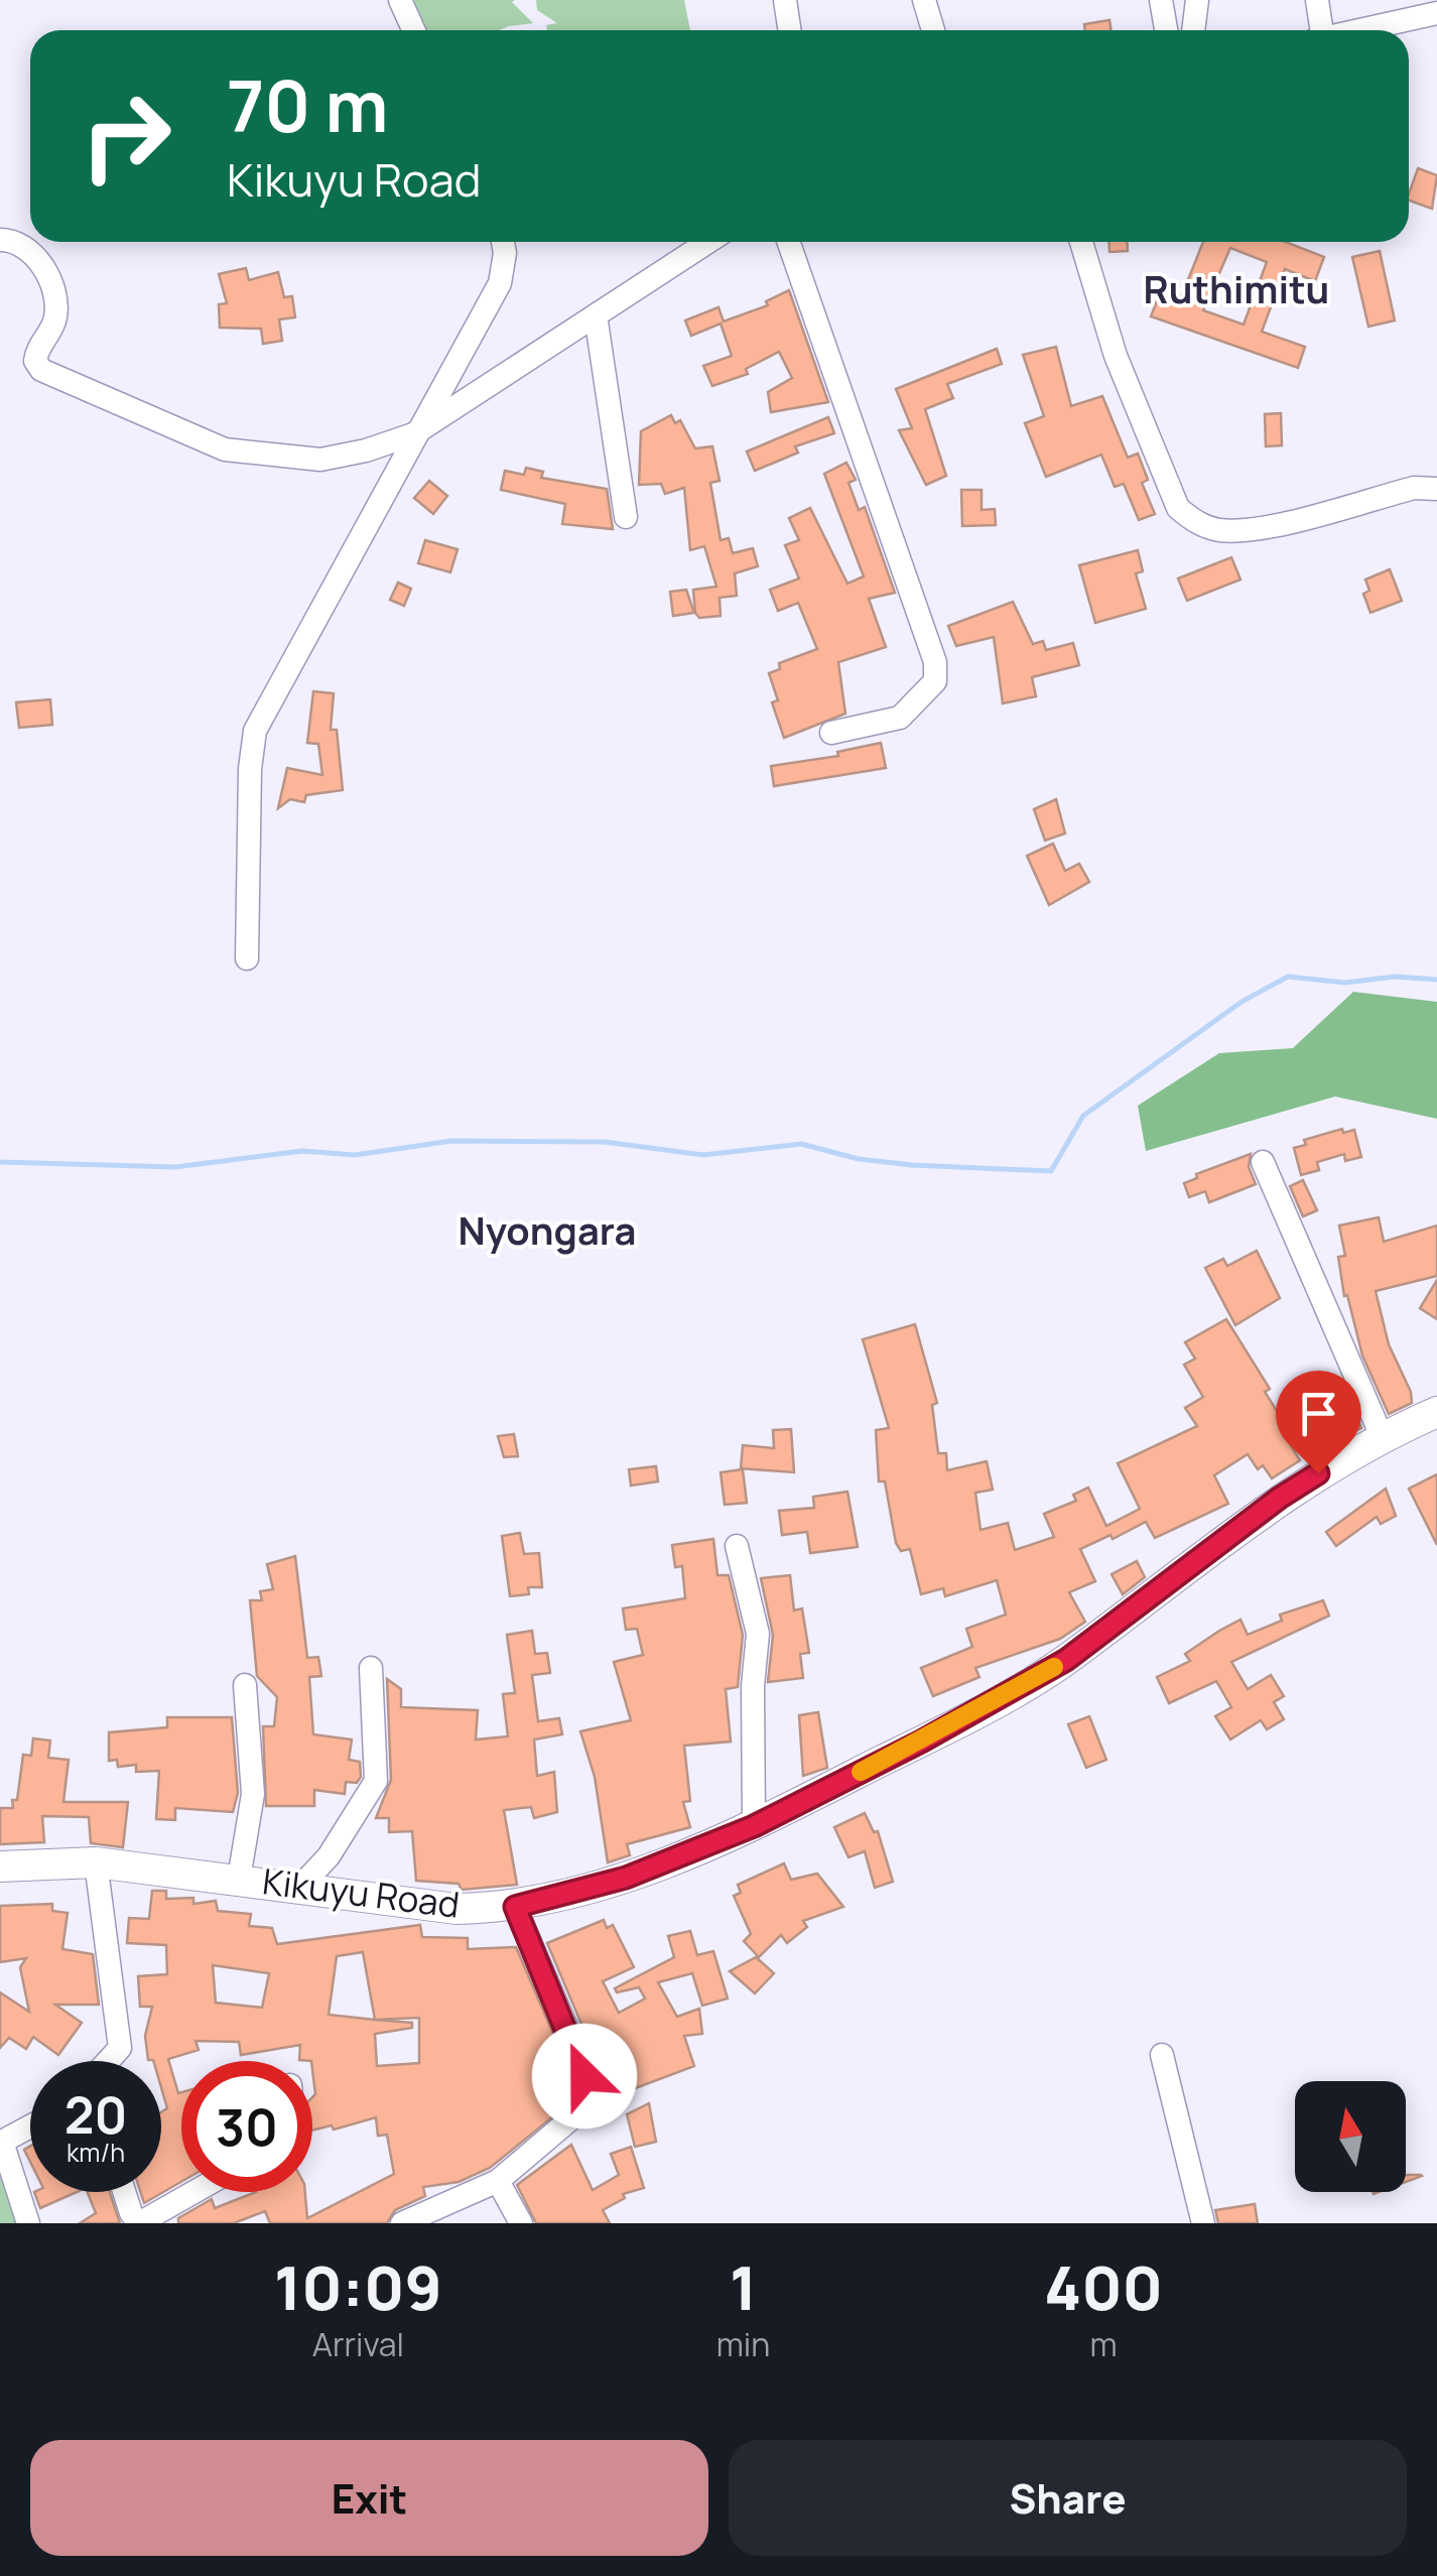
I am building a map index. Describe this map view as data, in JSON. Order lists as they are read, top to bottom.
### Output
{
  "streets": {
    "main road": ["Kikuyu Road"]
  },
  "districts": ["Ruthimitu", "Nyongara"],
  "north": "top",
  "page": {
    "turn": ["70 m", "Kikuyu Road"],
    "speed": "20 km/h",
    "limit": "30",
    "eta": [
      "10:09",
      "Arrival",
      "1",
      "min",
      "400",
      "m"
    ],
    "buttons": ["Exit", "Share"]
  }
}
